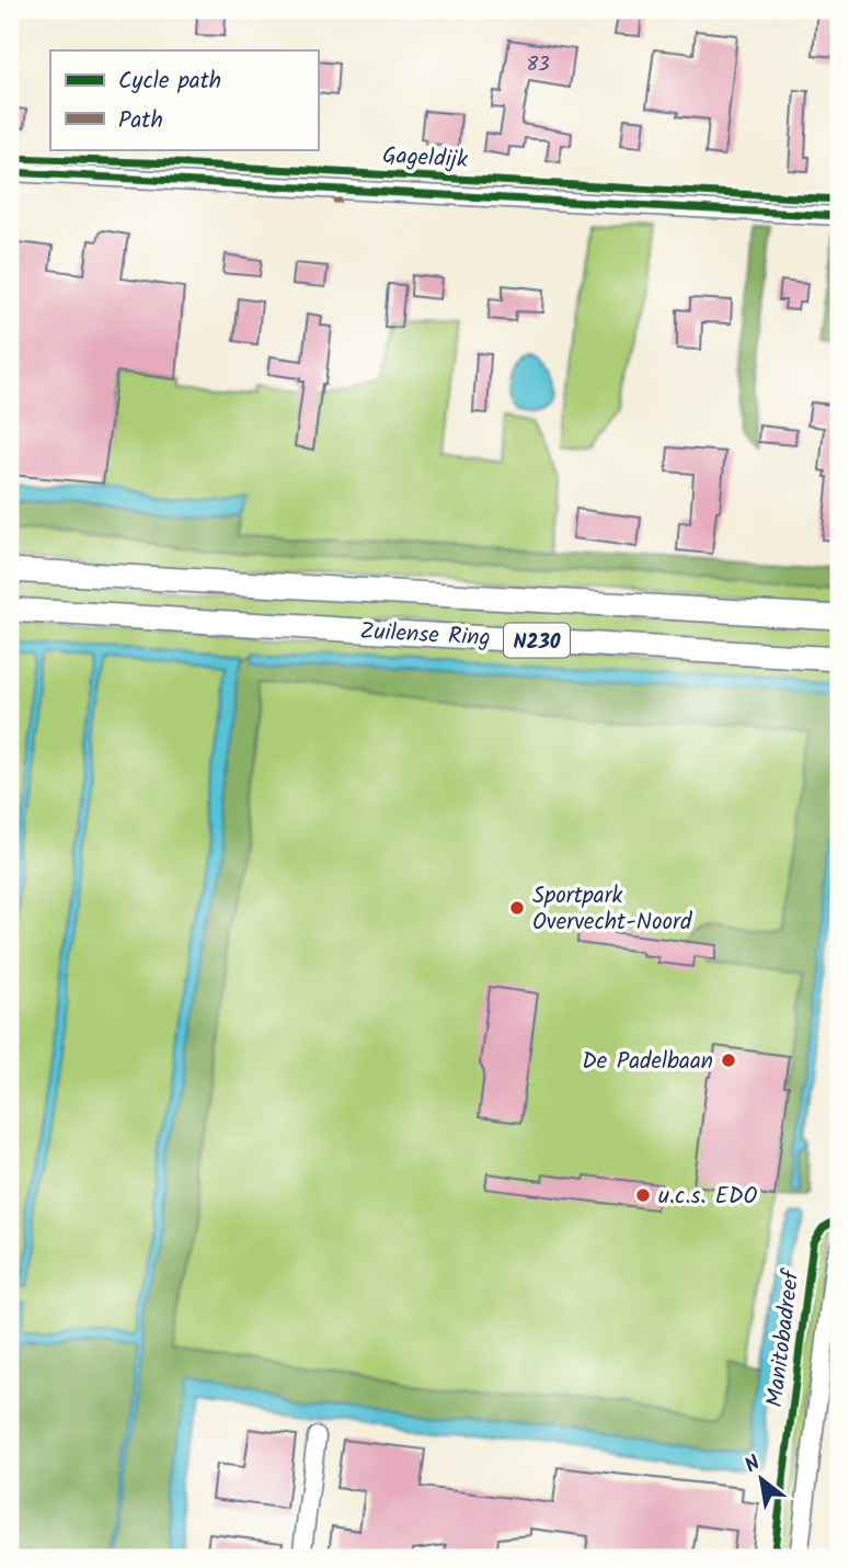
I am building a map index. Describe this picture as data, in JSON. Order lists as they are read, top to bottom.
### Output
{
  "streets": {
    "main road": ["Zuilense Ring", "N230"],
    "street": ["Gageldijk", "Manitobadreef"]
  },
  "places": ["Sportpark Overvecht-Noord", "De Padelbaan", "u.c.s. EDO"],
  "house_numbers": ["83"],
  "legend": ["Cycle path", "Path"],
  "north": "top left"
}
